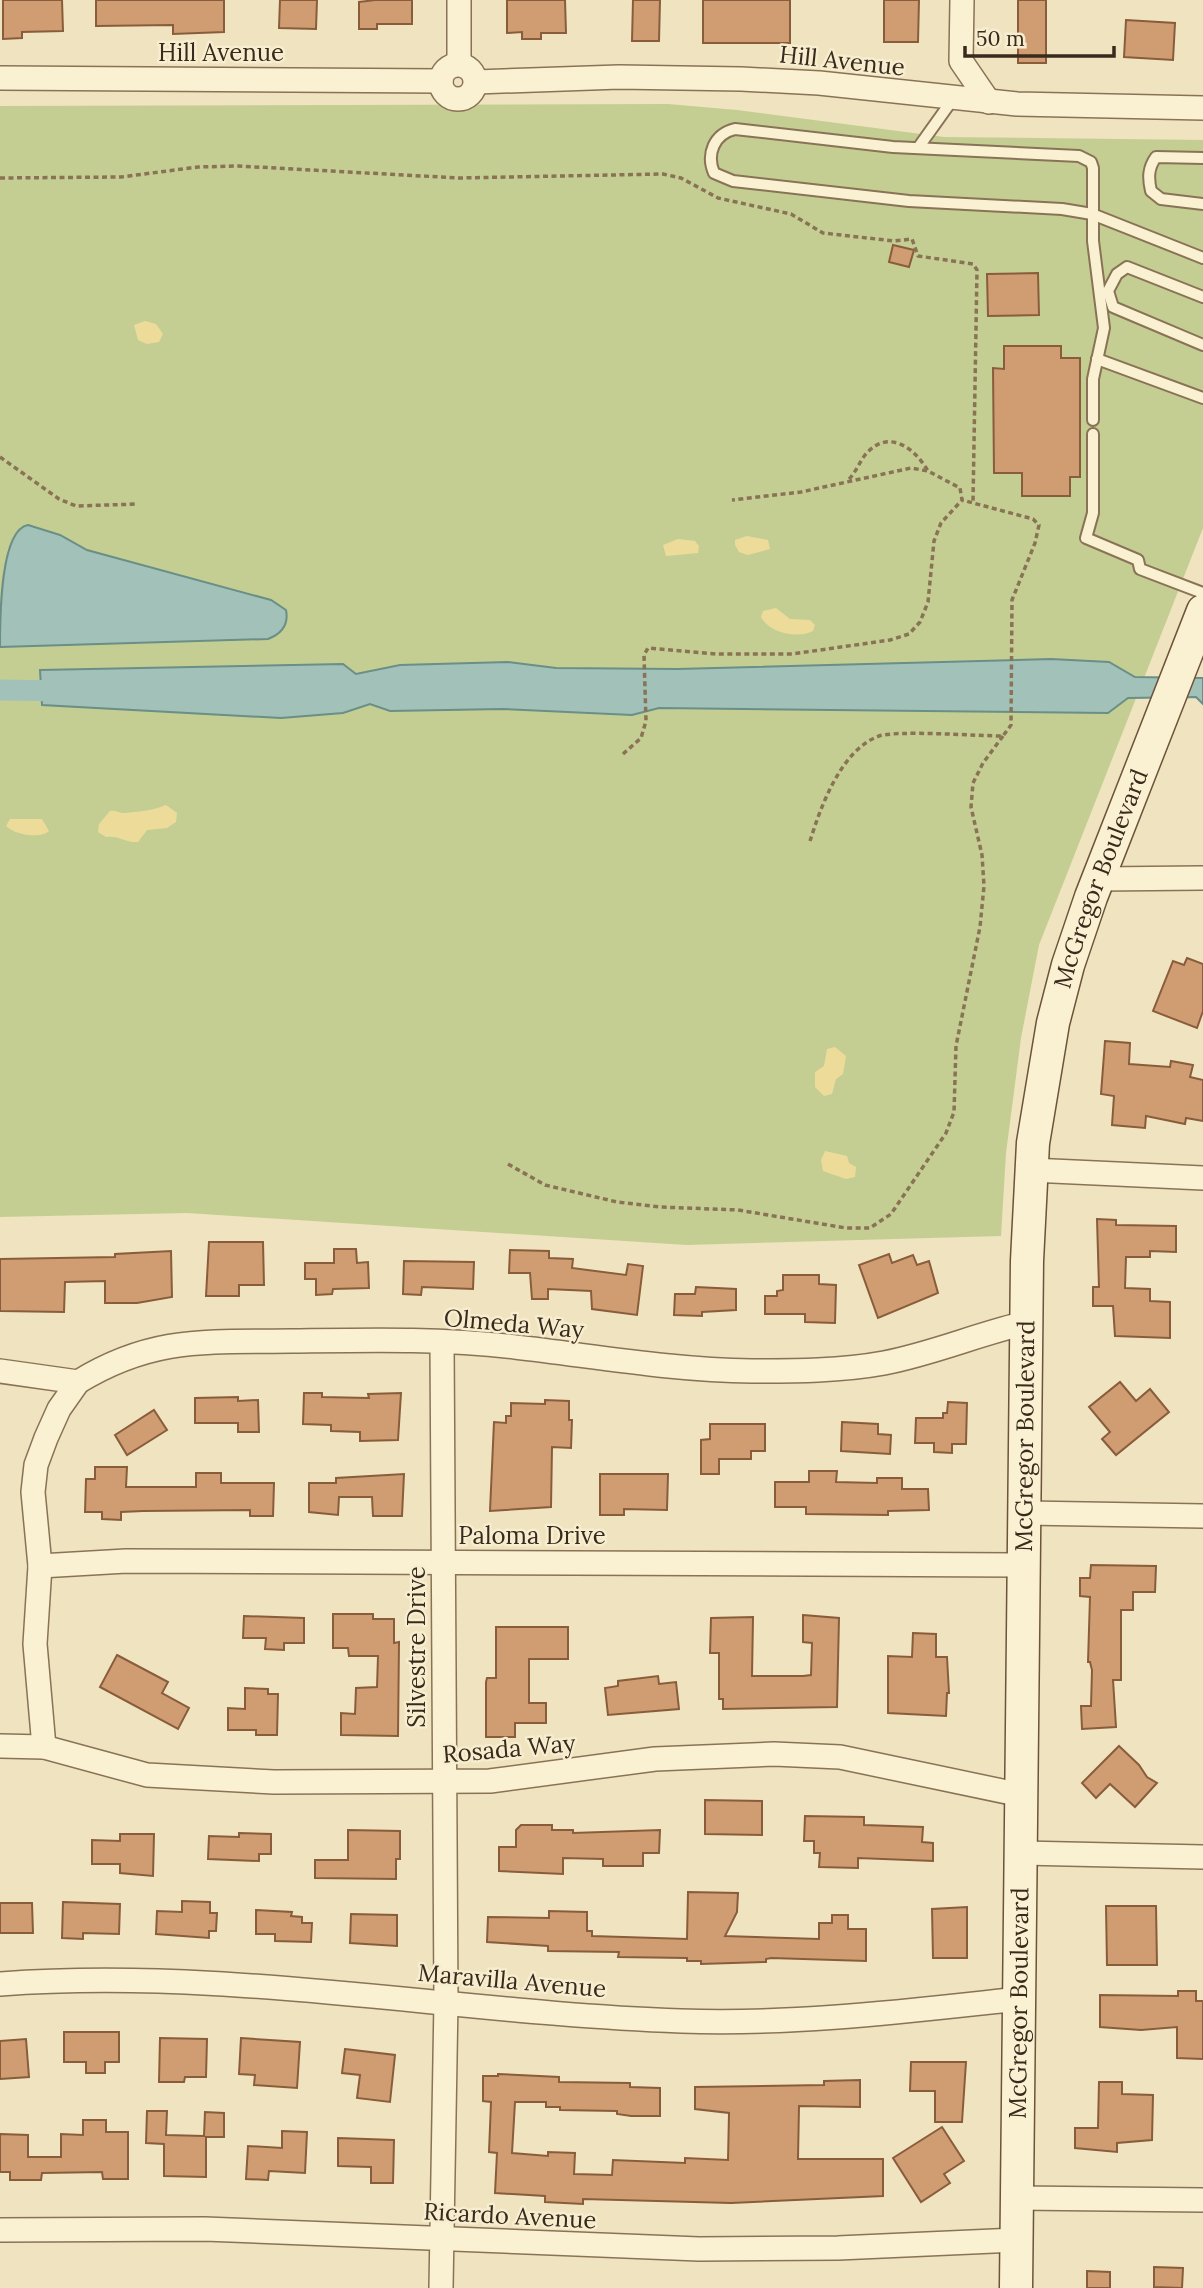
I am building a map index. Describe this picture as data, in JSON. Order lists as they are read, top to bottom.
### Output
{
  "streets": {
    "main road": ["McGregor Boulevard"],
    "street": [
      "Hill Avenue",
      "Olmeda Way",
      "Paloma Drive",
      "Silvestre Drive",
      "Rosada Way",
      "Maravilla Avenue",
      "Ricardo Avenue"
    ]
  },
  "crossings": [
    ["McGregor Boulevard", "Olmeda Way"],
    ["McGregor Boulevard", "Paloma Drive"],
    ["McGregor Boulevard", "Rosada Way"],
    ["McGregor Boulevard", "Maravilla Avenue"],
    ["McGregor Boulevard", "Ricardo Avenue"],
    ["Olmeda Way", "Silvestre Drive"],
    ["Paloma Drive", "Silvestre Drive"],
    ["Silvestre Drive", "Rosada Way"],
    ["Silvestre Drive", "Maravilla Avenue"],
    ["Silvestre Drive", "Ricardo Avenue"]
  ],
  "scale_bar": "50 m"
}
